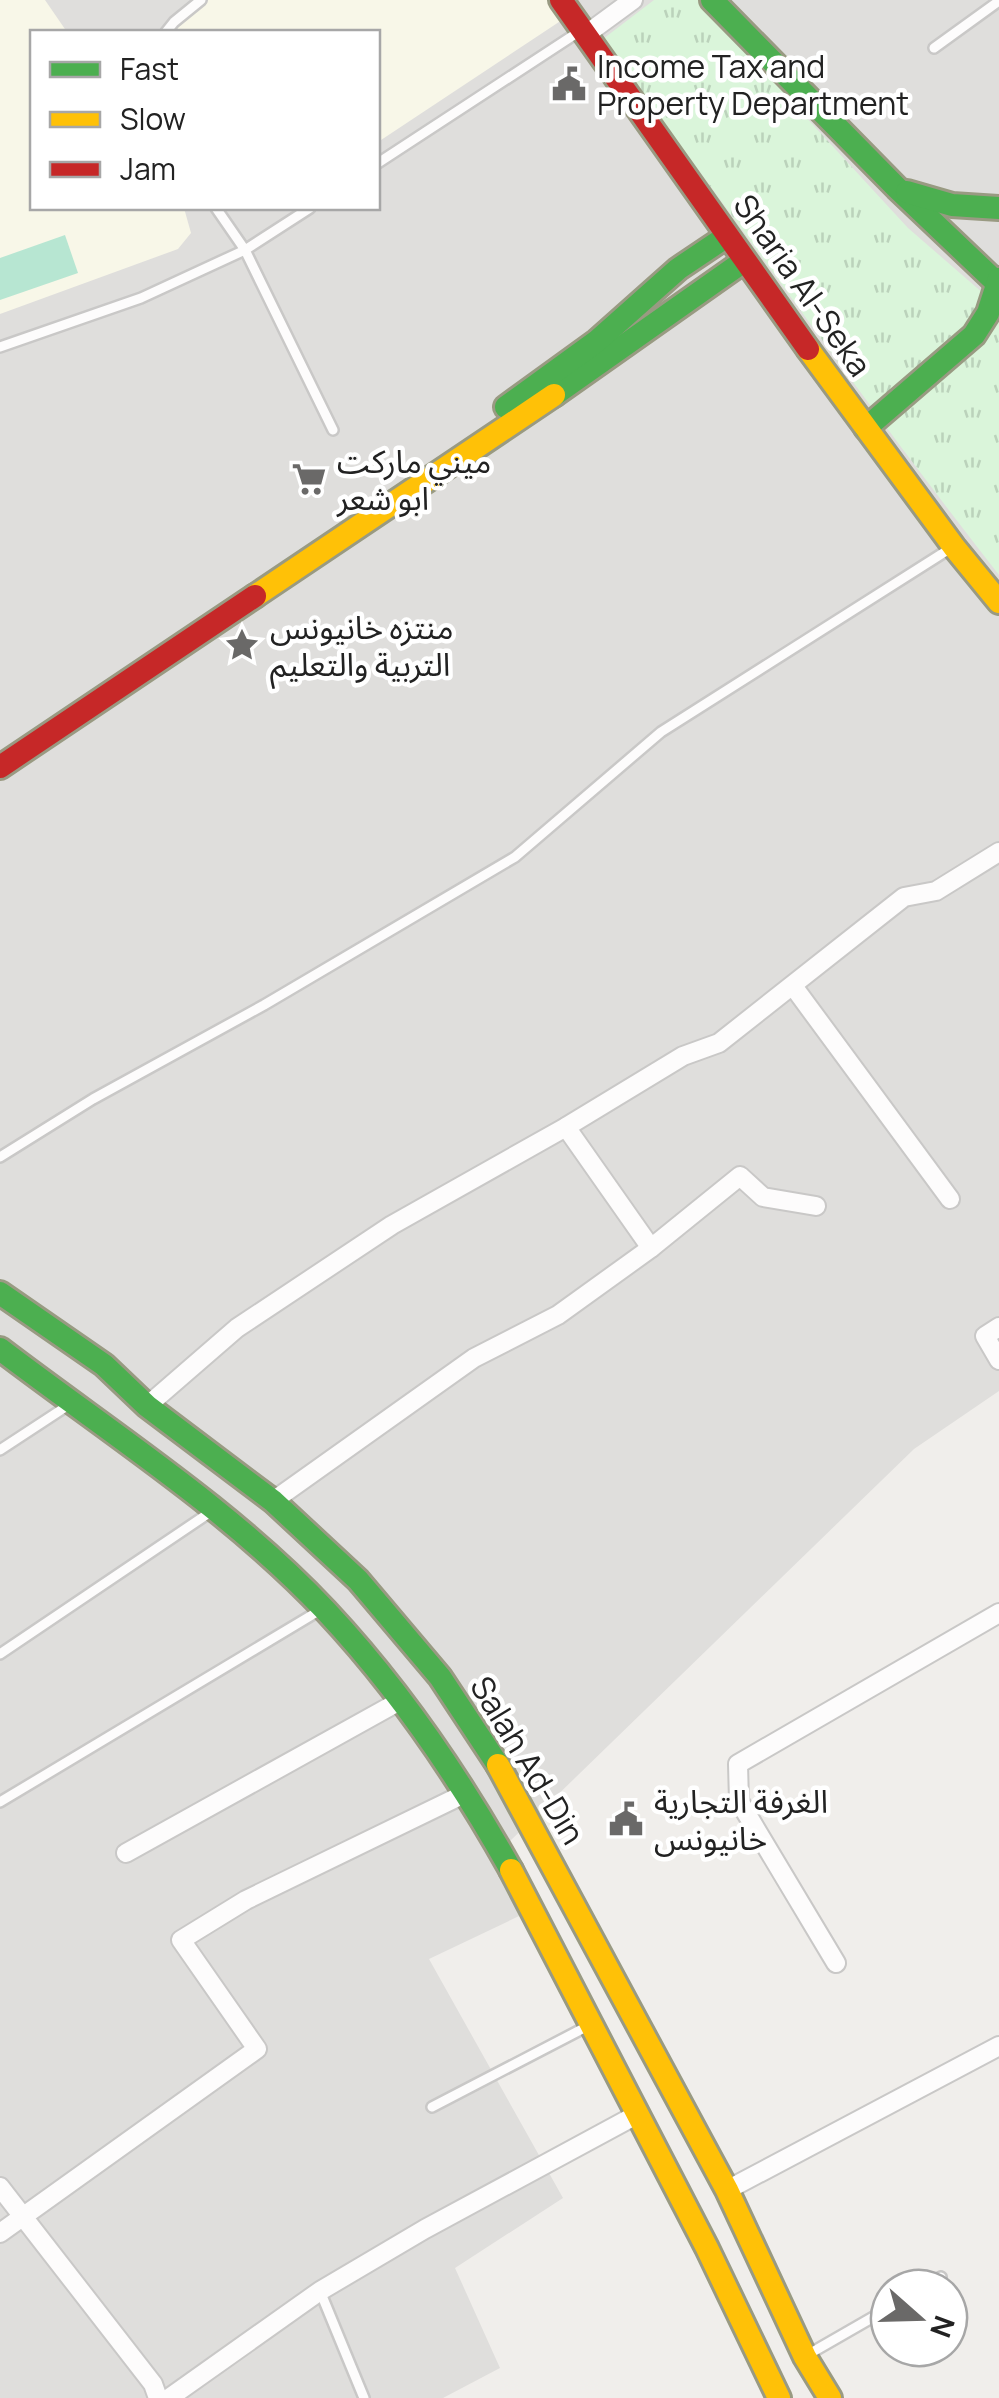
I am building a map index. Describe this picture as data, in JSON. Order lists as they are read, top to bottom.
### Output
{
  "streets": {
    "main road": ["Sharia Al-Seka", "Salah Ad-Din"]
  },
  "places": {
    "public building": ["Income Tax and Property Department", "الغرفة التجارية خانيونس"],
    "supermarket": ["ميني ماركت ابو شعر"],
    "place": ["منتزه خانيونس التربية والتعليم"]
  },
  "legend": ["Fast", "Slow", "Jam"],
  "north": "right"
}
